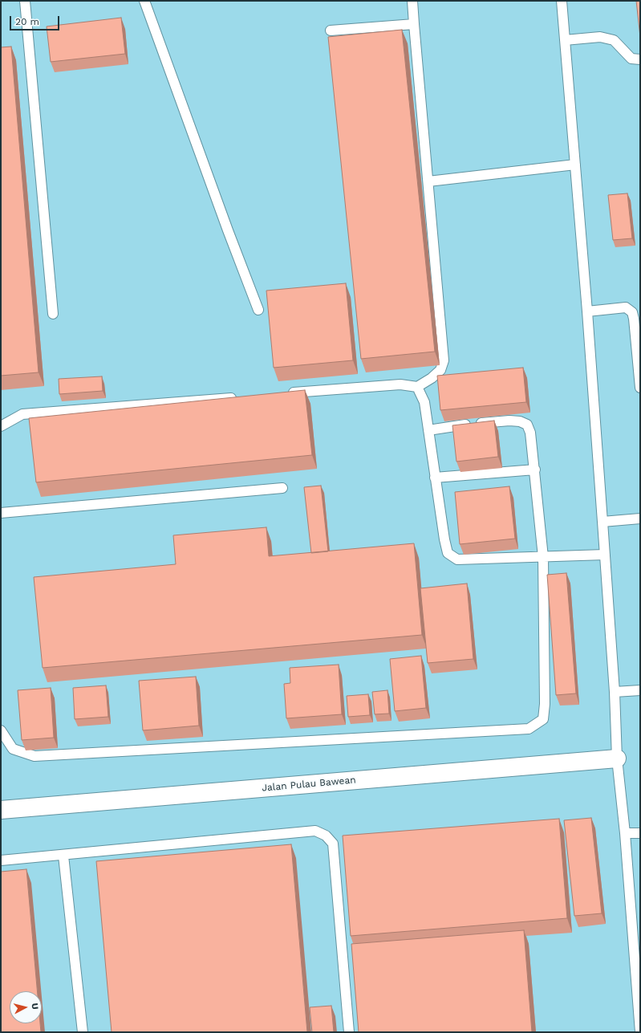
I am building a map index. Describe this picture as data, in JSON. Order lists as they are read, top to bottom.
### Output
{
  "streets": {
    "street": ["Jalan Pulau Bawean"]
  },
  "scale_bar": "20 m",
  "north": "right"
}
